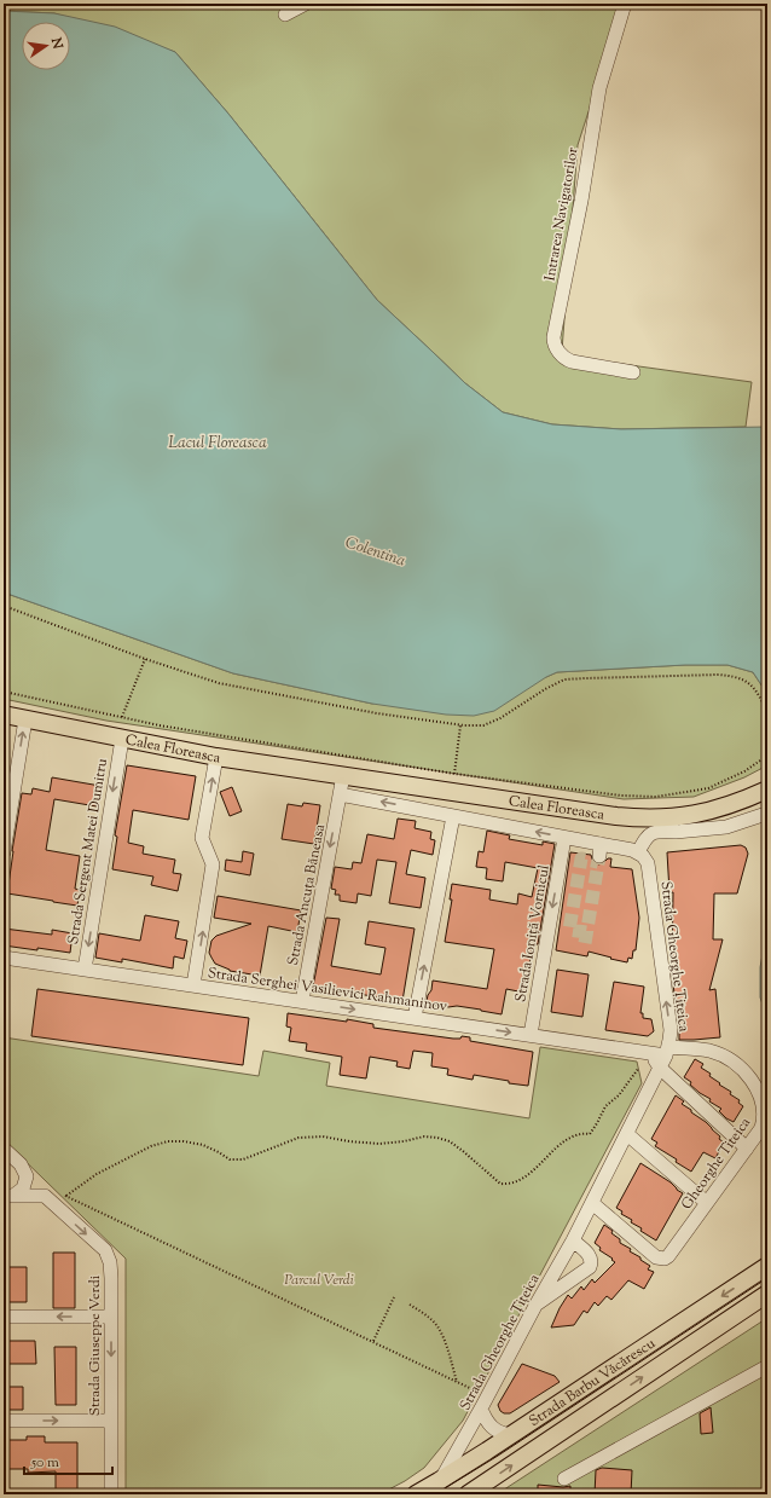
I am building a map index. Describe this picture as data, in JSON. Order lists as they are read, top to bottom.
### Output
{
  "streets": {
    "main road": ["Calea Floreasca", "Strada Barbu Văcărescu"],
    "street": [
      "Intrarea Navigatorilor",
      "Strada Sergent Matei Dumitru",
      "Strada Ancuța Băneasa",
      "Strada Ioniță Vornicul",
      "Strada Gheorghe Țițeica",
      "Strada Serghei Vasilievici Rahmaninov",
      "Gheorghe Titeica",
      "Strada Giuseppe Verdi"
    ]
  },
  "crossings": [
    ["Calea Floreasca", "Strada Sergent Matei Dumitru"],
    ["Calea Floreasca", "Strada Ancuța Băneasa"],
    ["Calea Floreasca", "Strada Ioniță Vornicul"],
    ["Calea Floreasca", "Strada Gheorghe Țițeica"],
    ["Strada Sergent Matei Dumitru", "Strada Serghei Vasilievici Rahmaninov"],
    ["Strada Ancuța Băneasa", "Strada Serghei Vasilievici Rahmaninov"],
    ["Strada Ioniță Vornicul", "Strada Serghei Vasilievici Rahmaninov"],
    ["Strada Gheorghe Țițeica", "Strada Serghei Vasilievici Rahmaninov"],
    ["Strada Gheorghe Țițeica", "Gheorghe Titeica"],
    ["Strada Gheorghe Țițeica", "Strada Barbu Văcărescu"],
    ["Strada Serghei Vasilievici Rahmaninov", "Gheorghe Titeica"]
  ],
  "one_way": ["Strada Giuseppe Verdi"],
  "water": ["Lacul Floreasca", "Colentina"],
  "parks": ["Parcul Verdi"],
  "scale_bar": "50 m",
  "north": "right"
}
